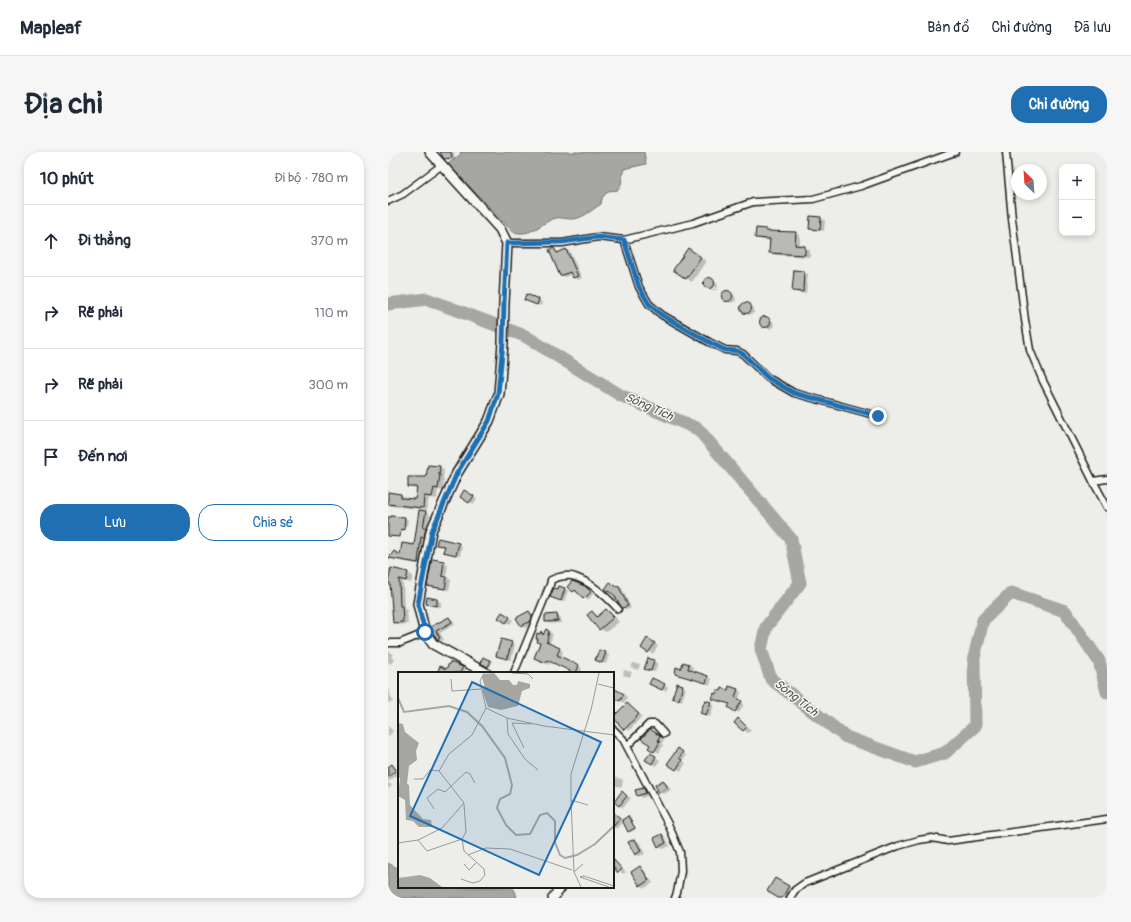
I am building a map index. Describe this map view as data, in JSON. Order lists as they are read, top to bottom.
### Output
{
  "water": ["Sông Tích"],
  "north": "top left",
  "page": {
    "header": "Mapleaf",
    "nav": ["Bản đồ", "Chỉ đường", "Đã lưu"],
    "buttons": [
      "Chỉ đường",
      ["Lưu", "Chia sẻ"]
    ],
    "title": "Địa chỉ",
    "heading": ["10 phút", "Đi bộ · 780 m"],
    "map_buttons": ["+", "−"],
    "list": [
      ["Đi thẳng", "370 m"],
      ["Rẽ phải", "110 m"],
      ["Rẽ phải", "300 m"],
      "Đến nơi"
    ]
  }
}
